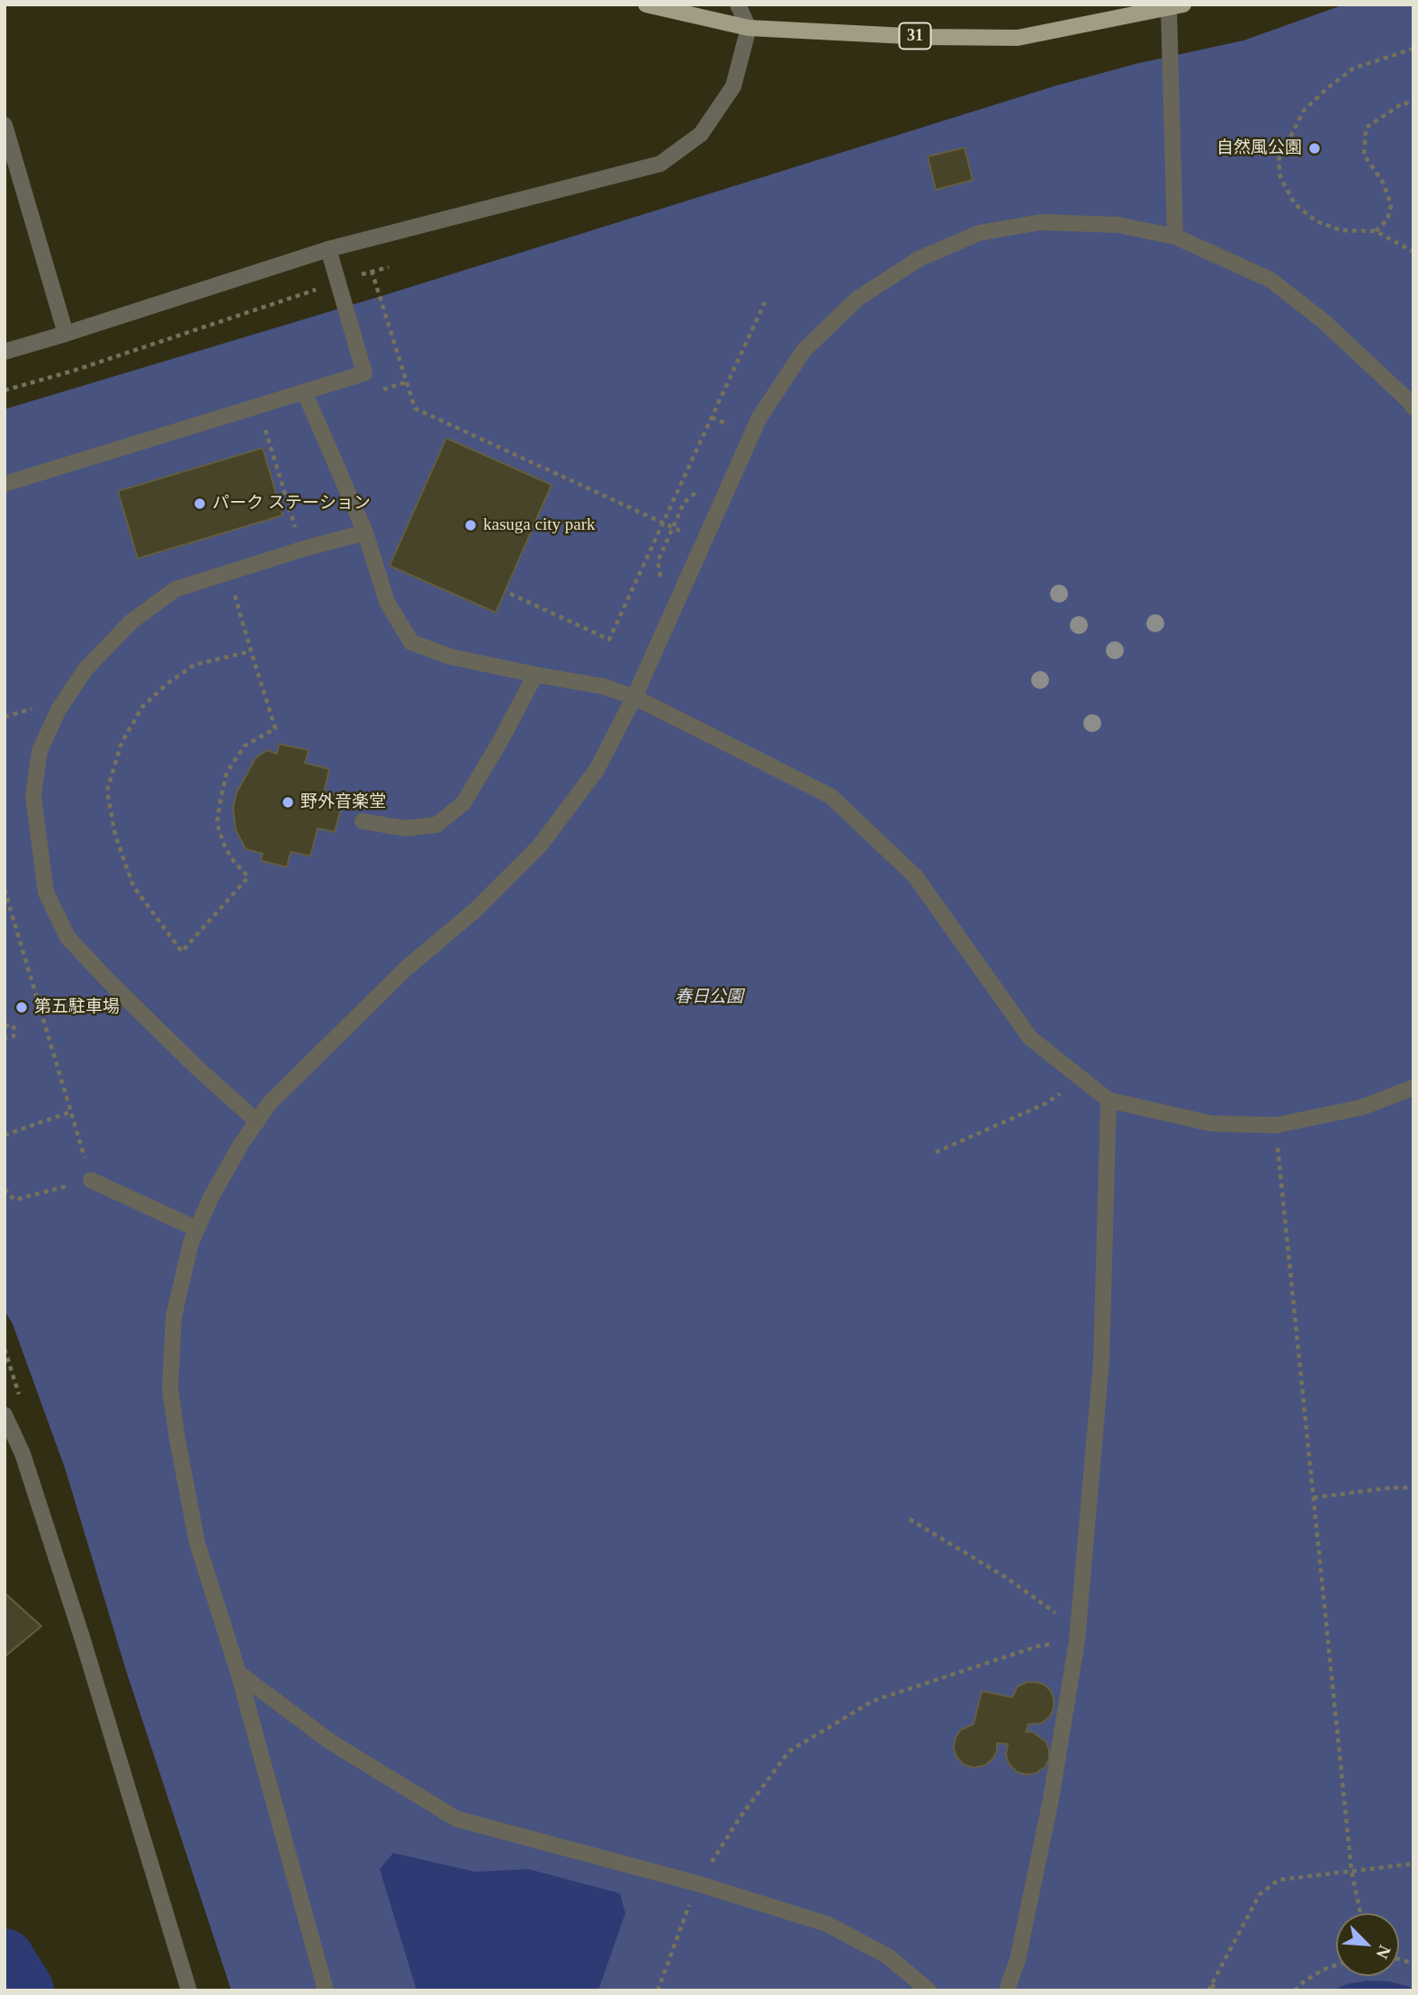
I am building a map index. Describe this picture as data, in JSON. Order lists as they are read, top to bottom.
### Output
{
  "streets": {
    "main road": ["31"]
  },
  "parks": ["春日公園"],
  "places": [
    "自然風公園",
    "パーク ステーション",
    "kasuga city park",
    "野外音楽堂",
    "第五駐車場"
  ],
  "north": "bottom right"
}
